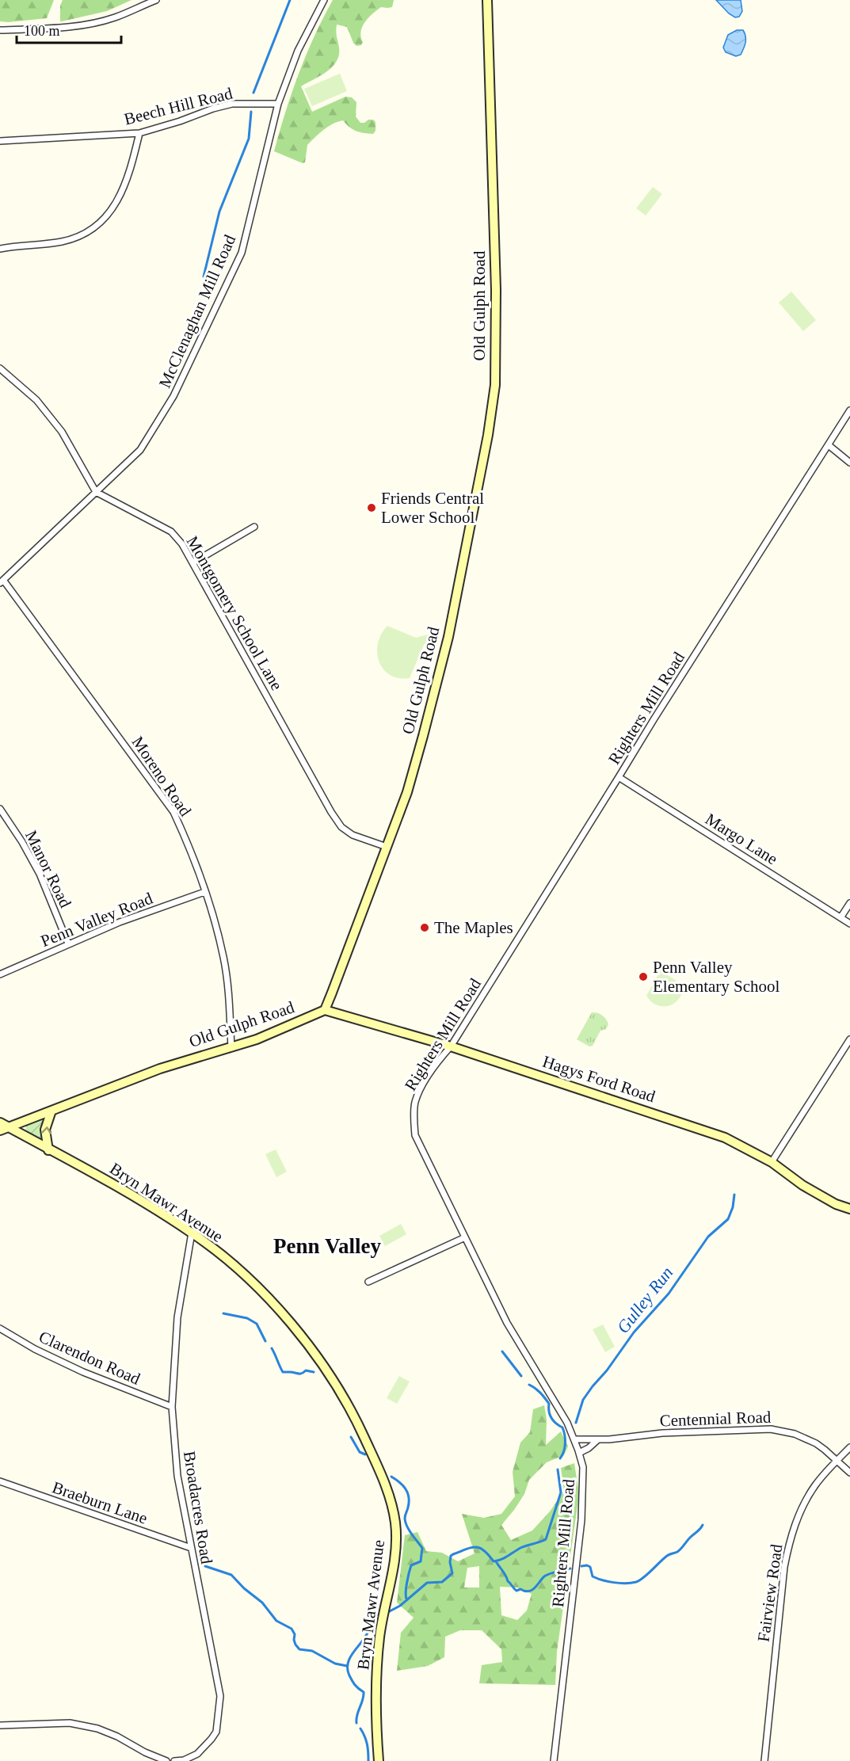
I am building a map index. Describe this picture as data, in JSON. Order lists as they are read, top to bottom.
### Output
{
  "streets": {
    "street": [
      "Beech Hill Road",
      "Old Gulph Road",
      "McClenaghan Mill Road",
      "Montgomery School Lane",
      "Righters Mill Road",
      "Moreno Road",
      "Margo Lane",
      "Manor Road",
      "Penn Valley Road",
      "Hagys Ford Road",
      "Bryn Mawr Avenue",
      "Clarendon Road",
      "Centennial Road",
      "Braeburn Lane",
      "Broadacres Road",
      "Fairview Road"
    ]
  },
  "crossings": [
    ["Beech Hill Road", "McClenaghan Mill Road"],
    ["Old Gulph Road", "Montgomery School Lane"],
    ["Old Gulph Road", "Moreno Road"],
    ["Old Gulph Road", "Hagys Ford Road"],
    ["Old Gulph Road", "Bryn Mawr Avenue"],
    ["McClenaghan Mill Road", "Montgomery School Lane"],
    ["McClenaghan Mill Road", "Moreno Road"],
    ["Righters Mill Road", "Margo Lane"],
    ["Righters Mill Road", "Hagys Ford Road"],
    ["Righters Mill Road", "Centennial Road"],
    ["Moreno Road", "Penn Valley Road"],
    ["Manor Road", "Penn Valley Road"],
    ["Bryn Mawr Avenue", "Broadacres Road"],
    ["Clarendon Road", "Broadacres Road"],
    ["Centennial Road", "Fairview Road"],
    ["Braeburn Lane", "Broadacres Road"]
  ],
  "districts": ["Penn Valley"],
  "water": ["Gulley Run"],
  "places": ["Friends Central Lower School", "The Maples", "Penn Valley Elementary School"],
  "scale_bar": "100 m"
}
